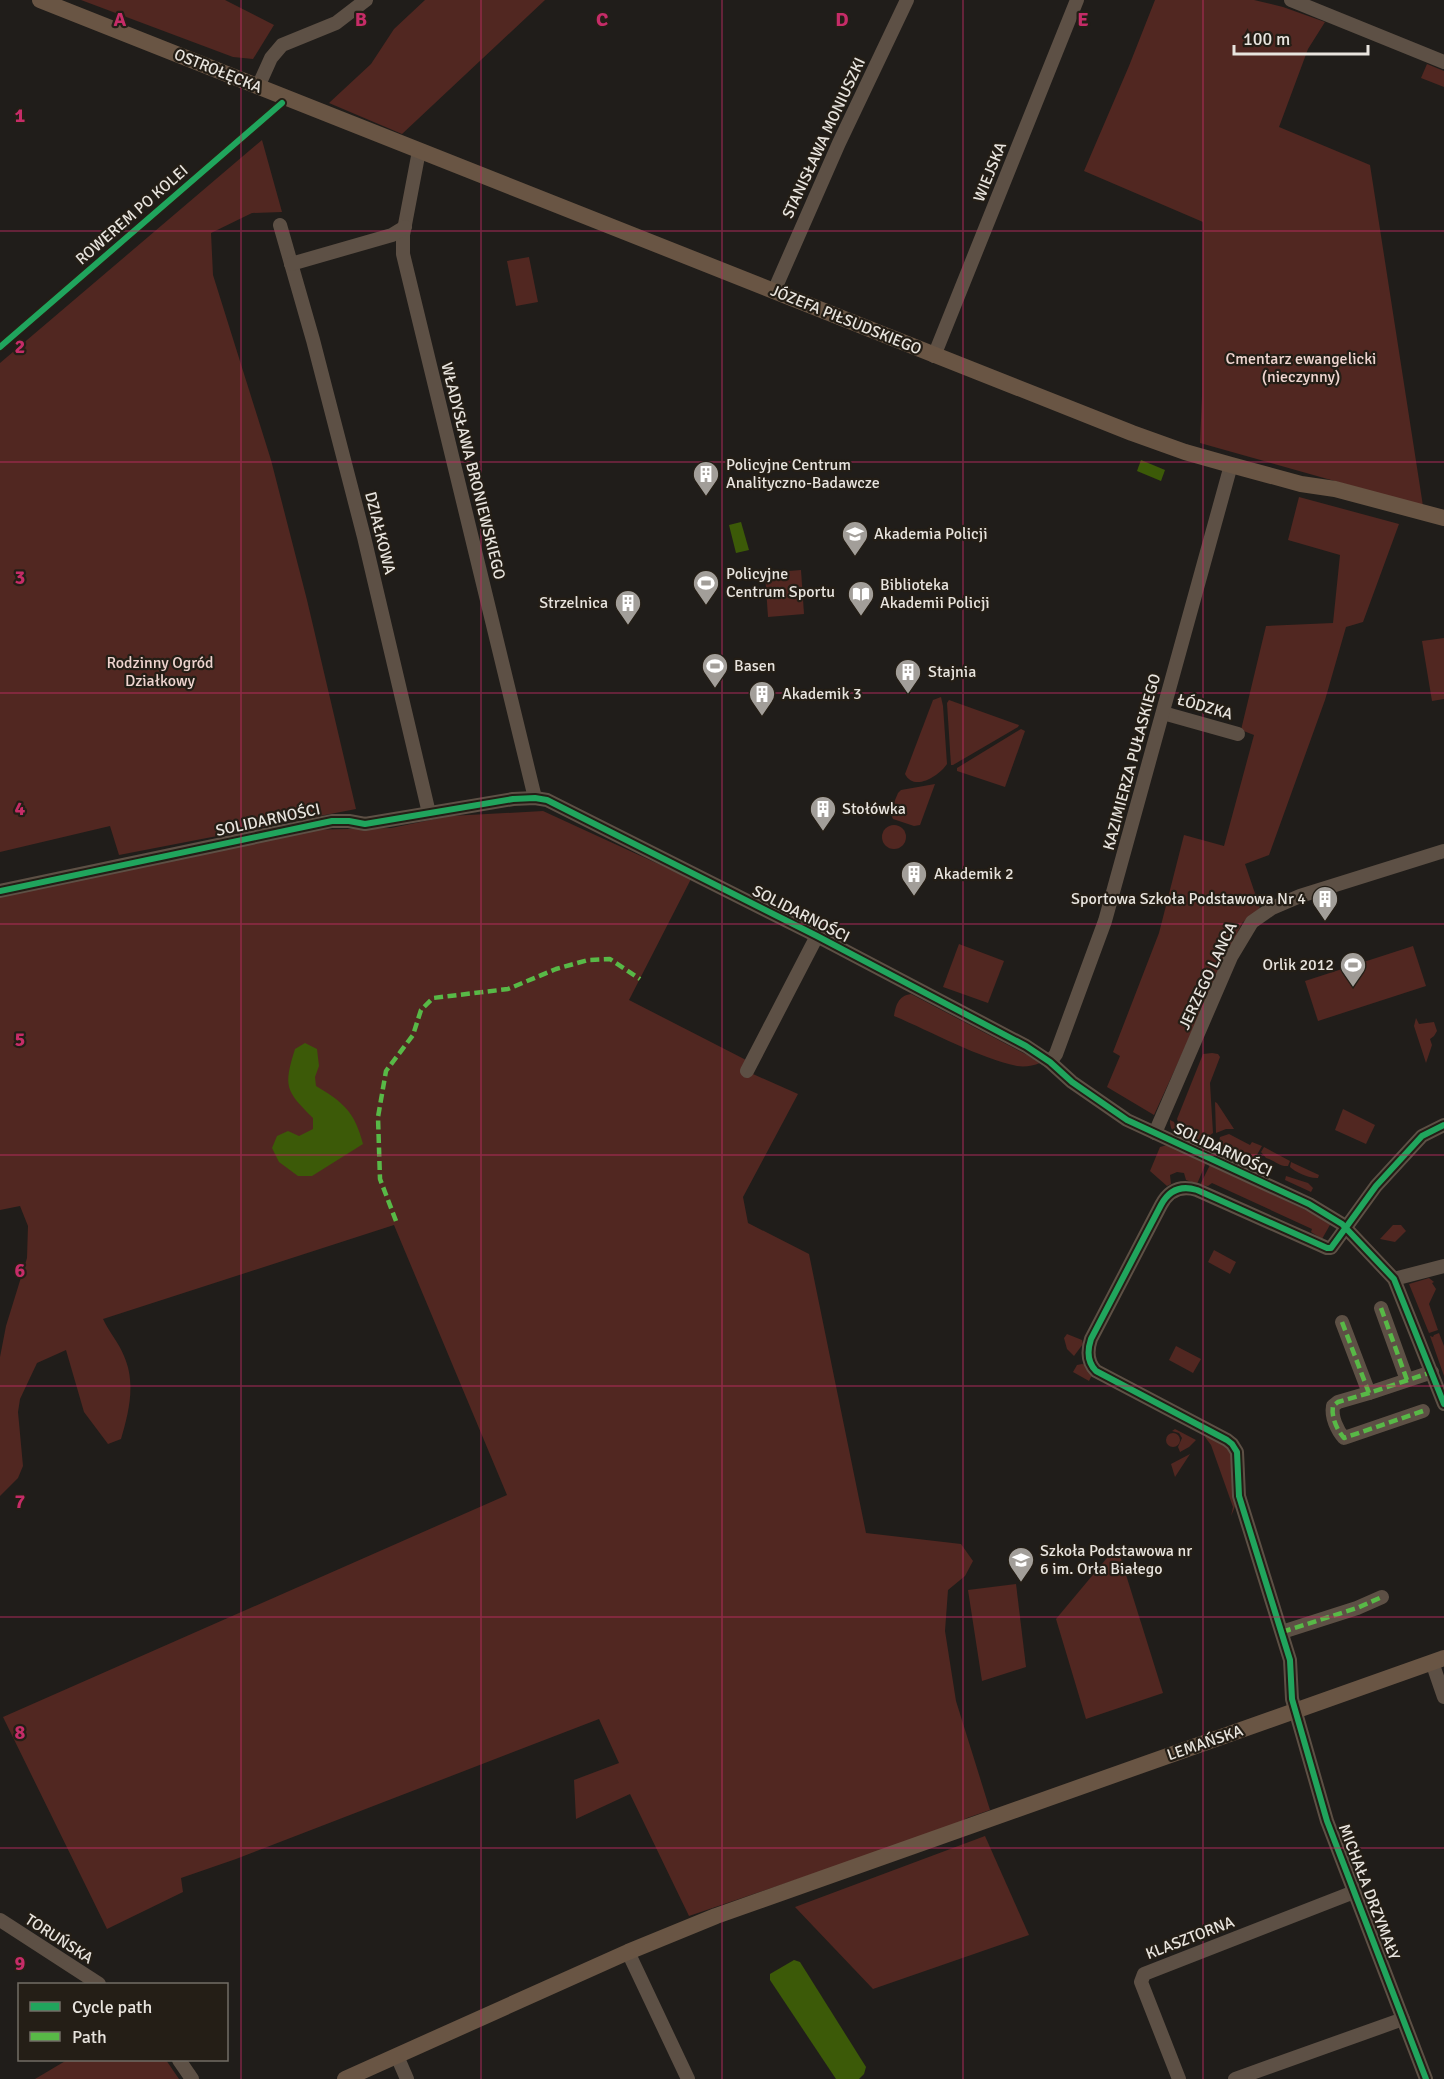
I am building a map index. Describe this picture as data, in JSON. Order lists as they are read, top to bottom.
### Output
{
  "streets": {
    "main road": ["OSTROŁĘCKA", "JÓZEFA PIŁSUDSKIEGO", "LEMAŃSKA"],
    "street": [
      "STANISŁAWA MONIUSZKI",
      "WIEJSKA",
      "WŁADYSŁAWA BRONIEWSKIEGO",
      "DZIAŁKOWA",
      "ŁÓDZKA",
      "KAZIMIERZA PUŁASKIEGO",
      "SOLIDARNOŚCI",
      "JERZEGO LANCA",
      "MICHAŁA DRZYMAŁY",
      "KLASZTORNA",
      "TORUŃSKA"
    ],
    "cycle path": ["ROWEREM PO KOLEI"]
  },
  "crossings": [
    ["OSTROŁĘCKA", "JÓZEFA PIŁSUDSKIEGO"],
    ["STANISŁAWA MONIUSZKI", "JÓZEFA PIŁSUDSKIEGO"],
    ["WIEJSKA", "JÓZEFA PIŁSUDSKIEGO"],
    ["JÓZEFA PIŁSUDSKIEGO", "WŁADYSŁAWA BRONIEWSKIEGO"],
    ["JÓZEFA PIŁSUDSKIEGO", "KAZIMIERZA PUŁASKIEGO"],
    ["WŁADYSŁAWA BRONIEWSKIEGO", "SOLIDARNOŚCI"],
    ["DZIAŁKOWA", "SOLIDARNOŚCI"],
    ["ŁÓDZKA", "KAZIMIERZA PUŁASKIEGO"],
    ["KAZIMIERZA PUŁASKIEGO", "SOLIDARNOŚCI"],
    ["SOLIDARNOŚCI", "JERZEGO LANCA"],
    ["SOLIDARNOŚCI", "MICHAŁA DRZYMAŁY"],
    ["LEMAŃSKA", "MICHAŁA DRZYMAŁY"],
    ["MICHAŁA DRZYMAŁY", "KLASZTORNA"]
  ],
  "parks": ["Cmentarz ewangelicki (nieczynny)", "Rodzinny Ogród Działkowy"],
  "places": {
    "building": [
      "Policyjne Centrum Analityczno-Badawcze",
      "Strzelnica",
      "Stajnia",
      "Akademik 3",
      "Stołówka",
      "Akademik 2",
      "Sportowa Szkoła Podstawowa Nr 4"
    ],
    "school or university": ["Akademia Policji", "Szkoła Podstawowa nr 6 im. Orła Białego"],
    "sports": ["Policyjne Centrum Sportu", "Basen", "Orlik 2012"],
    "library": ["Biblioteka Akademii Policji"]
  },
  "legend": ["Cycle path", "Path"],
  "scale_bar": "100 m",
  "grid": {
    "columns": [
      "A",
      "B",
      "C",
      "D",
      "E"
    ],
    "rows": [
      "1",
      "2",
      "3",
      "4",
      "5",
      "6",
      "7",
      "8",
      "9"
    ]
  }
}
